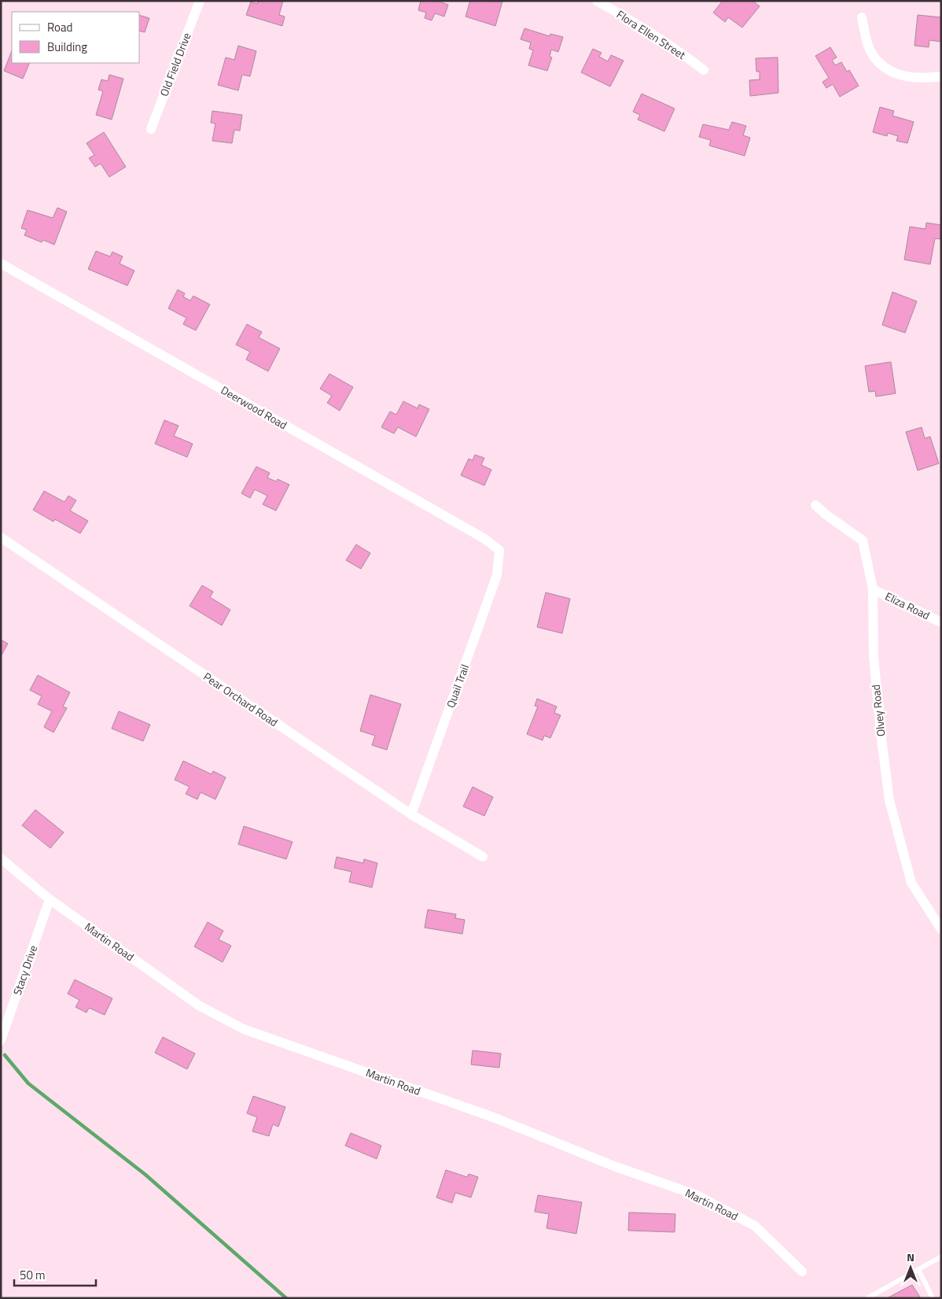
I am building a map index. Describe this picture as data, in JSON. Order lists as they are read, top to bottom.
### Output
{
  "streets": {
    "street": [
      "Flora Ellen Street",
      "Old Field Drive",
      "Deerwood Road",
      "Eliza Road",
      "Quail Trail",
      "Pear Orchard Road",
      "Olvey Road",
      "Martin Road",
      "Stacy Drive"
    ]
  },
  "crossings": [
    ["Deerwood Road", "Quail Trail"],
    ["Eliza Road", "Olvey Road"],
    ["Quail Trail", "Pear Orchard Road"],
    ["Martin Road", "Stacy Drive"]
  ],
  "legend": ["Road", "Building"],
  "scale_bar": "50 m",
  "north": "top"
}
